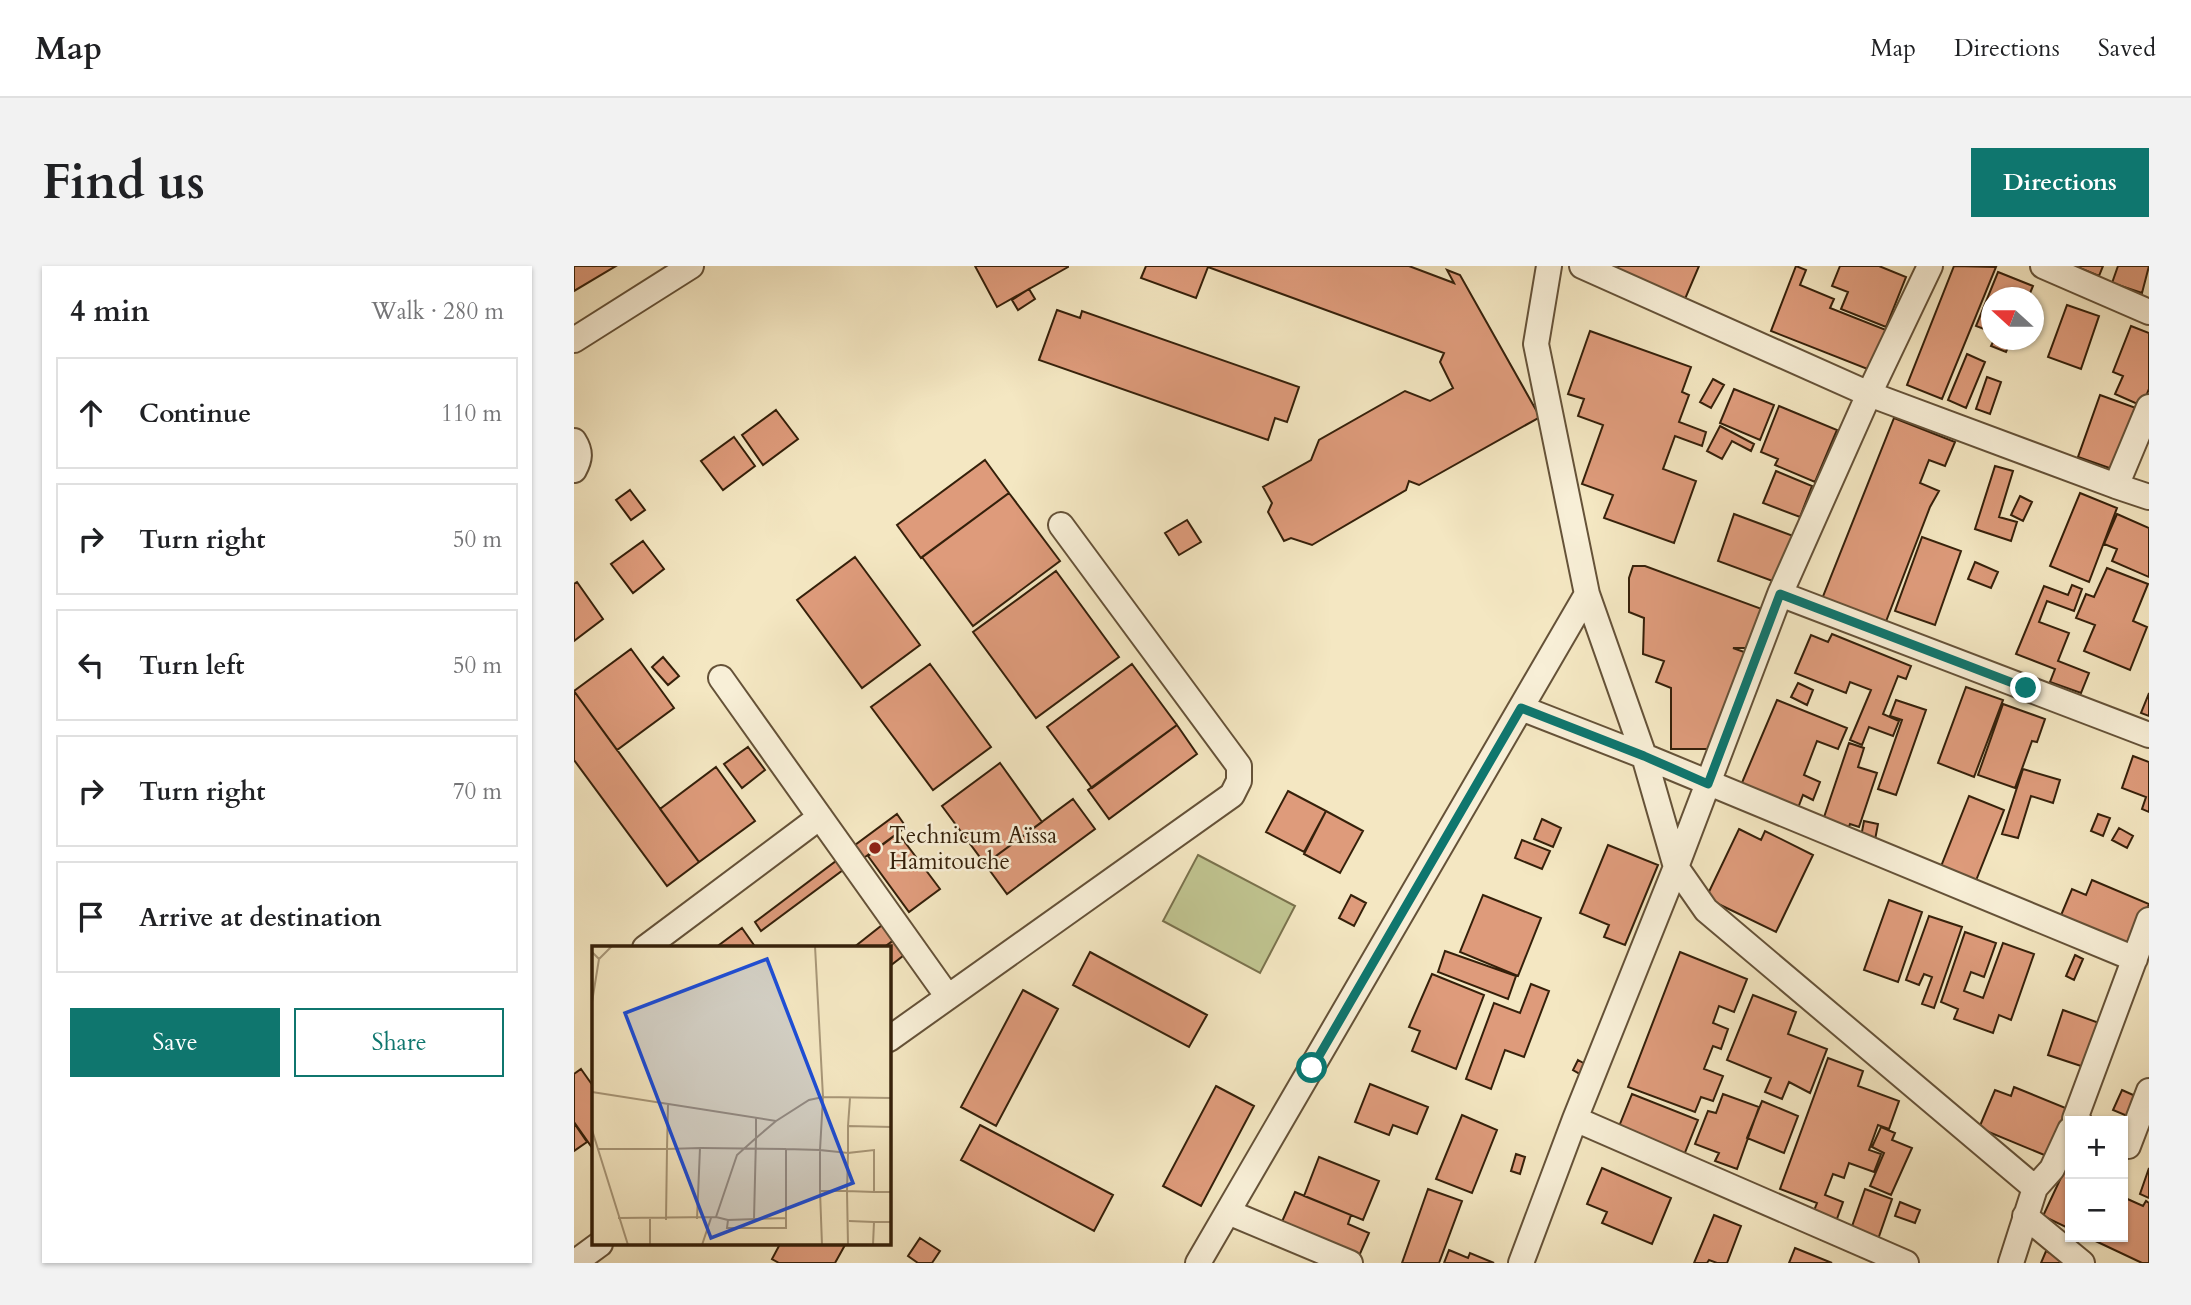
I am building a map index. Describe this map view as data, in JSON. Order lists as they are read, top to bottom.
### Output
{
  "places": ["Technicum Aïssa Hamitouche"],
  "north": "left",
  "page": {
    "header": "Map",
    "nav": ["Map", "Directions", "Saved"],
    "buttons": [
      "Directions",
      ["Save", "Share"]
    ],
    "title": "Find us",
    "heading": ["4 min", "Walk · 280 m"],
    "list": [
      ["Continue", "110 m"],
      ["Turn right", "50 m"],
      ["Turn left", "50 m"],
      ["Turn right", "70 m"],
      "Arrive at destination"
    ],
    "map_buttons": ["+", "−"]
  }
}
